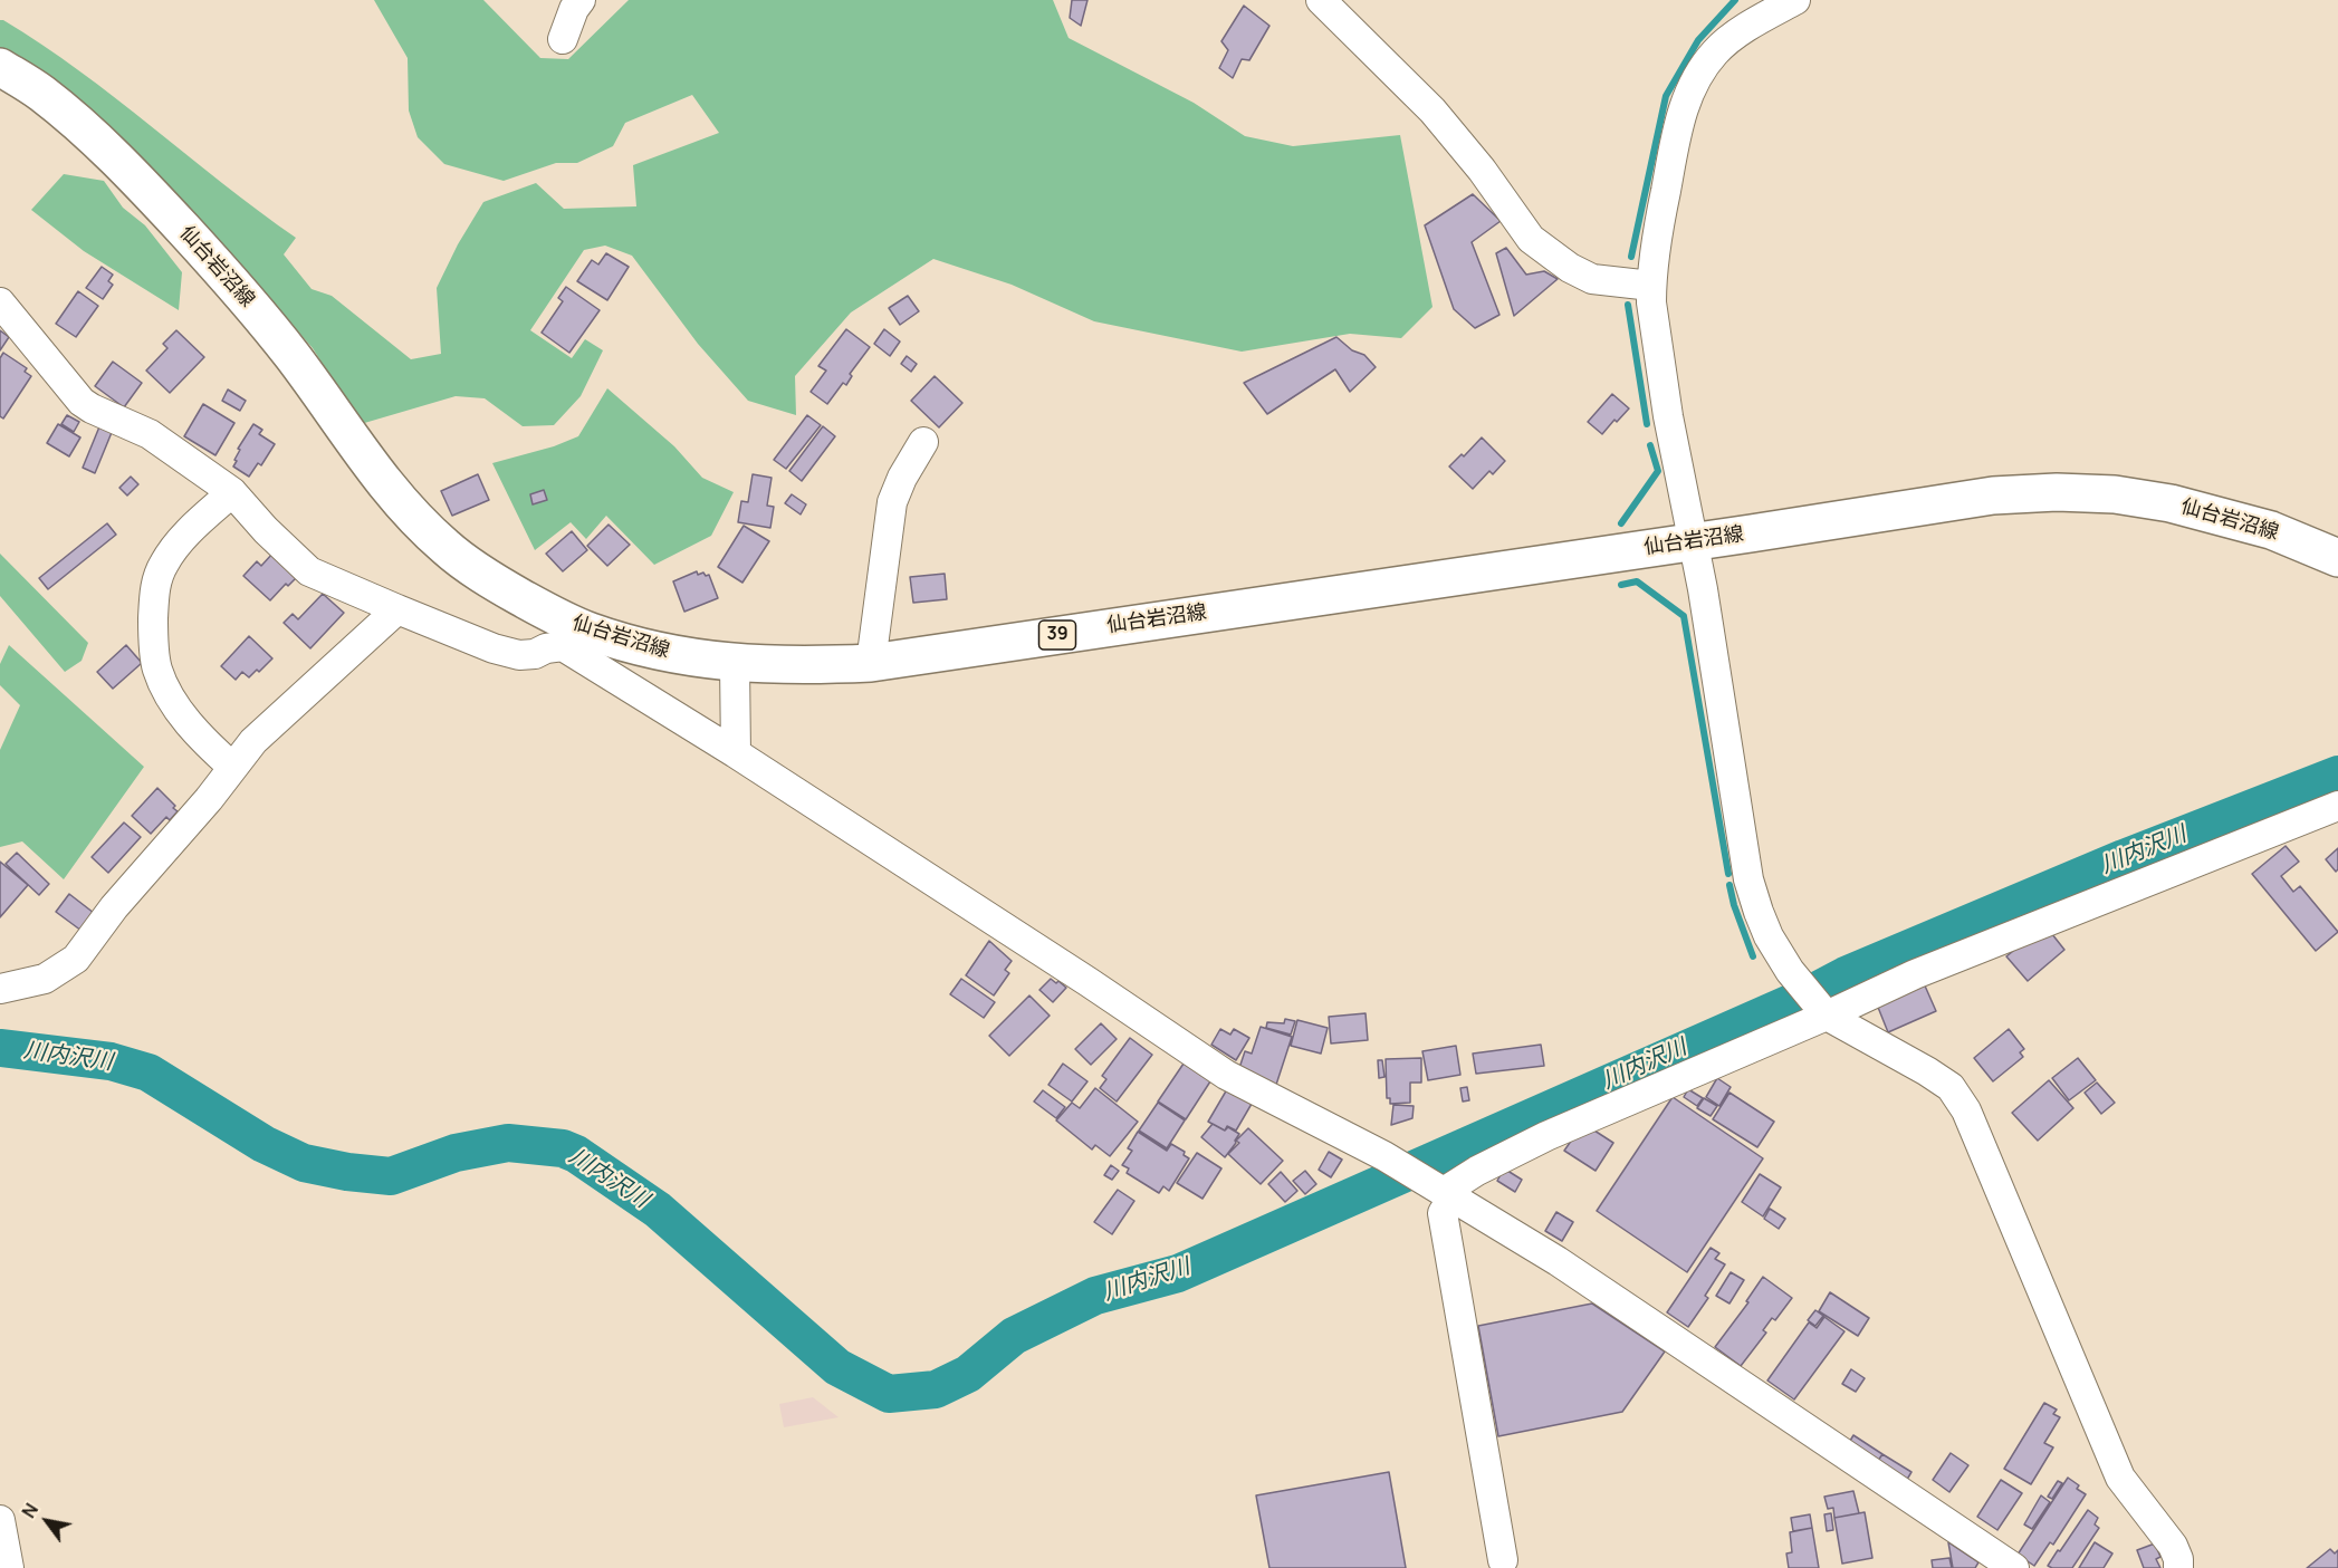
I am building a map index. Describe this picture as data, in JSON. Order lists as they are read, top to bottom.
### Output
{
  "streets": {
    "main road": ["仙台岩沼線", "39"]
  },
  "water": ["川内沢川"],
  "north": "top left"
}
